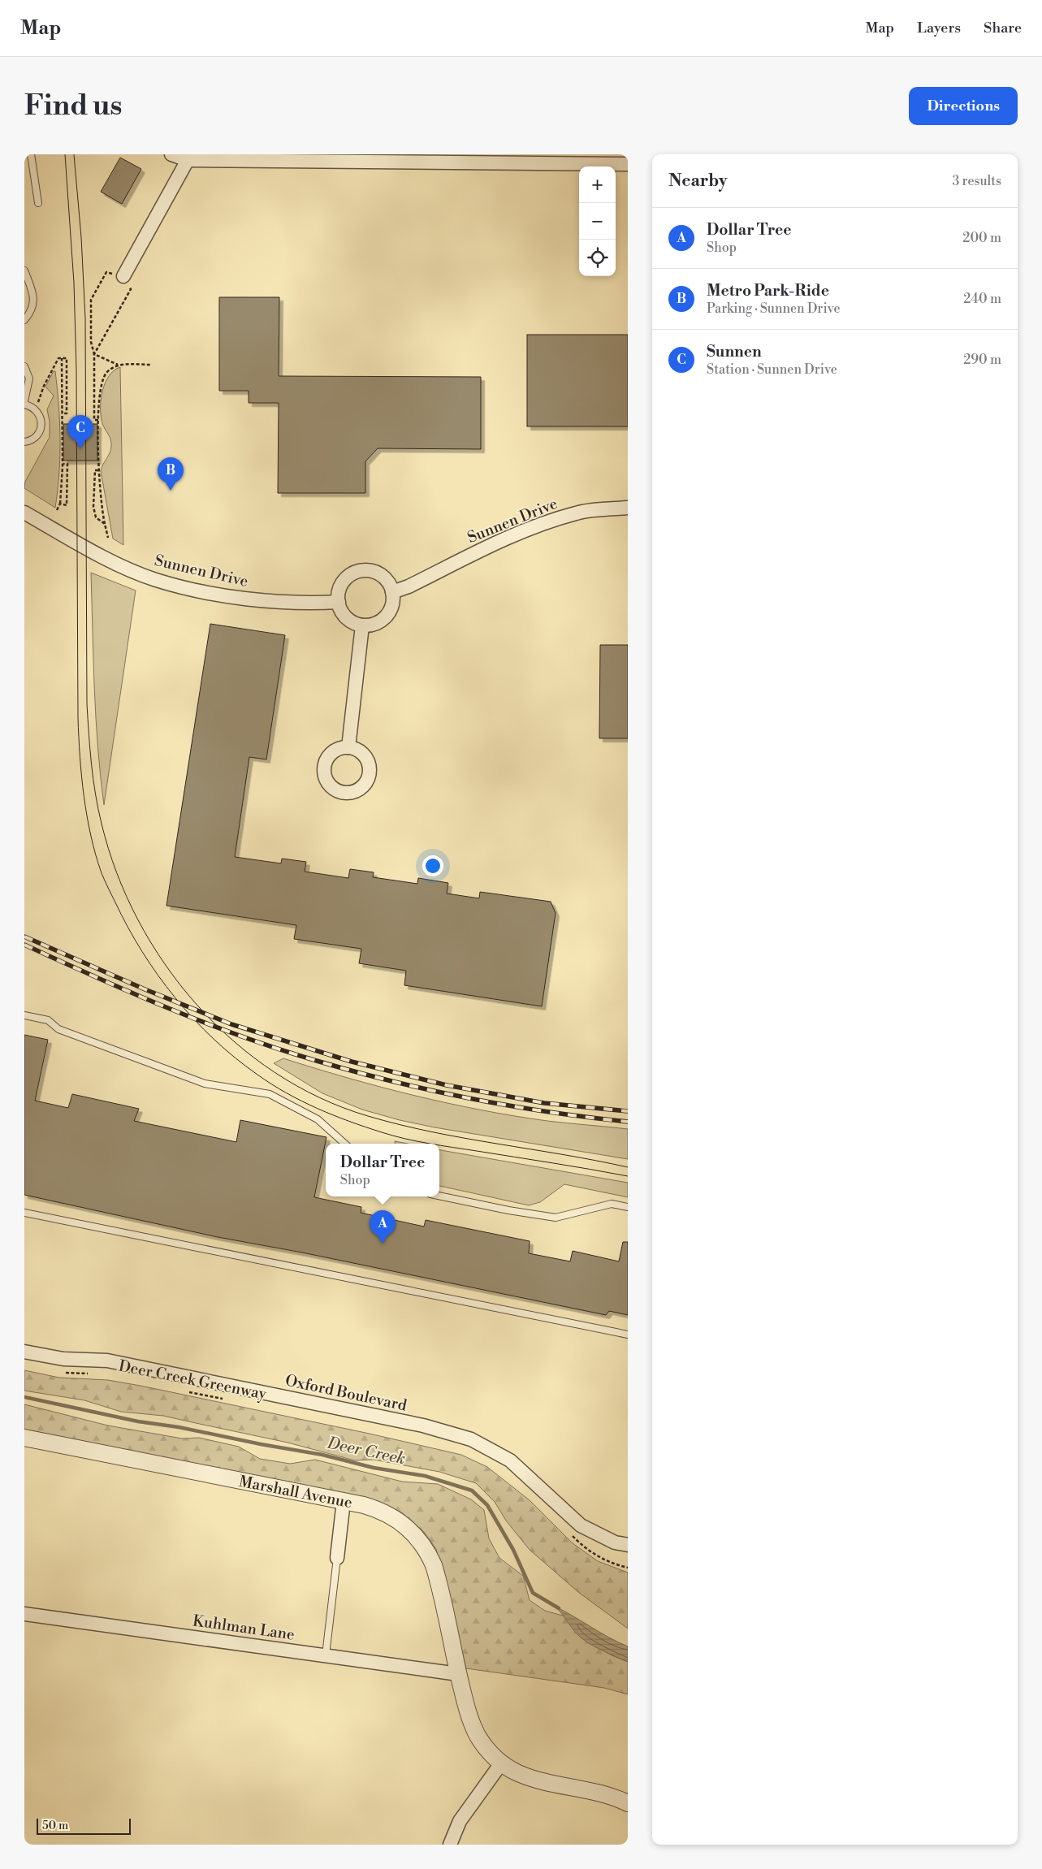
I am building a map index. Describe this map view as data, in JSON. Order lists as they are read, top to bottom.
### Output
{
  "streets": {
    "street": [
      "Sunnen Drive",
      "Oxford Boulevard",
      "Marshall Avenue",
      "Kuhlman Lane"
    ],
    "path": ["Deer Creek Greenway"]
  },
  "crossings": [
    ["Marshall Avenue", "Kuhlman Lane"]
  ],
  "water": ["Deer Creek"],
  "scale_bar": "50 m",
  "page": {
    "header": "Map",
    "nav": ["Map", "Layers", "Share"],
    "buttons": "Directions",
    "title": "Find us",
    "heading": ["Nearby", "3 results"],
    "map_buttons": ["+", "−"],
    "list": [
      {
        "mark": "A",
        "name": "Dollar Tree",
        "note": "Shop",
        "value": "200 m"
      },
      {
        "mark": "B",
        "name": "Metro Park-Ride",
        "note": "Parking · Sunnen Drive",
        "value": "240 m"
      },
      {
        "mark": "C",
        "name": "Sunnen",
        "note": "Station · Sunnen Drive",
        "value": "290 m"
      }
    ],
    "pins": ["C", "B", "A"],
    "popup": ["Dollar Tree", "Shop"],
    "scale": "50 m"
  }
}
